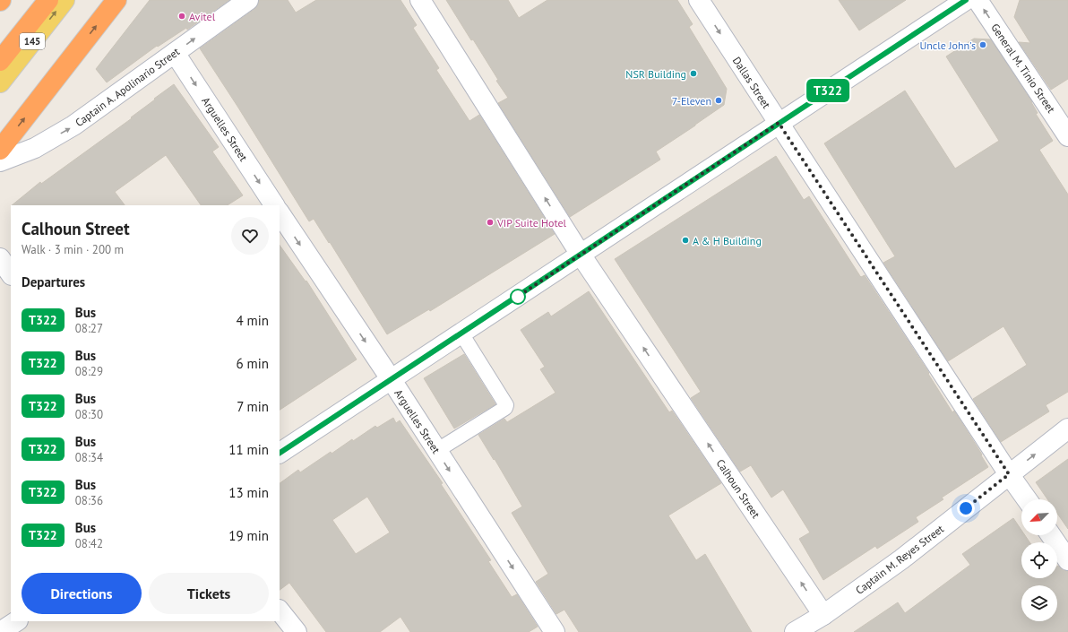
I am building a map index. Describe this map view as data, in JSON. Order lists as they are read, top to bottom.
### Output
{
  "streets": {
    "main road": ["145"],
    "street": [
      "General M. Tinio Street",
      "Dallas Street",
      "Captain A. Apolinario Street",
      "Arguelles Street",
      "Calhoun Street",
      "Captain M. Reyes Street"
    ]
  },
  "crossings": [
    ["Dallas Street", "Captain M. Reyes Street"],
    ["Captain A. Apolinario Street", "Arguelles Street"],
    ["Calhoun Street", "Captain M. Reyes Street"]
  ],
  "one_way": [
    "General M. Tinio Street",
    "Captain A. Apolinario Street",
    "Arguelles Street",
    "Calhoun Street"
  ],
  "places": [
    "Avitel",
    "Uncle John's",
    "NSR Building",
    "7-Eleven",
    "VIP Suite Hotel",
    "A & H Building"
  ],
  "lines": ["bus line T322"],
  "north": "bottom left",
  "page": {
    "on_map": "T322",
    "heading": [
      ["Calhoun Street", "Walk · 3 min · 200 m"],
      "Departures"
    ],
    "list": [
      {
        "mark": "T322",
        "name": "Bus",
        "note": "08:27",
        "value": "4 min"
      },
      {
        "mark": "T322",
        "name": "Bus",
        "note": "08:29",
        "value": "6 min"
      },
      {
        "mark": "T322",
        "name": "Bus",
        "note": "08:30",
        "value": "7 min"
      },
      {
        "mark": "T322",
        "name": "Bus",
        "note": "08:34",
        "value": "11 min"
      },
      {
        "mark": "T322",
        "name": "Bus",
        "note": "08:36",
        "value": "13 min"
      },
      {
        "mark": "T322",
        "name": "Bus",
        "note": "08:42",
        "value": "19 min"
      }
    ],
    "buttons": ["Directions", "Tickets"]
  }
}
